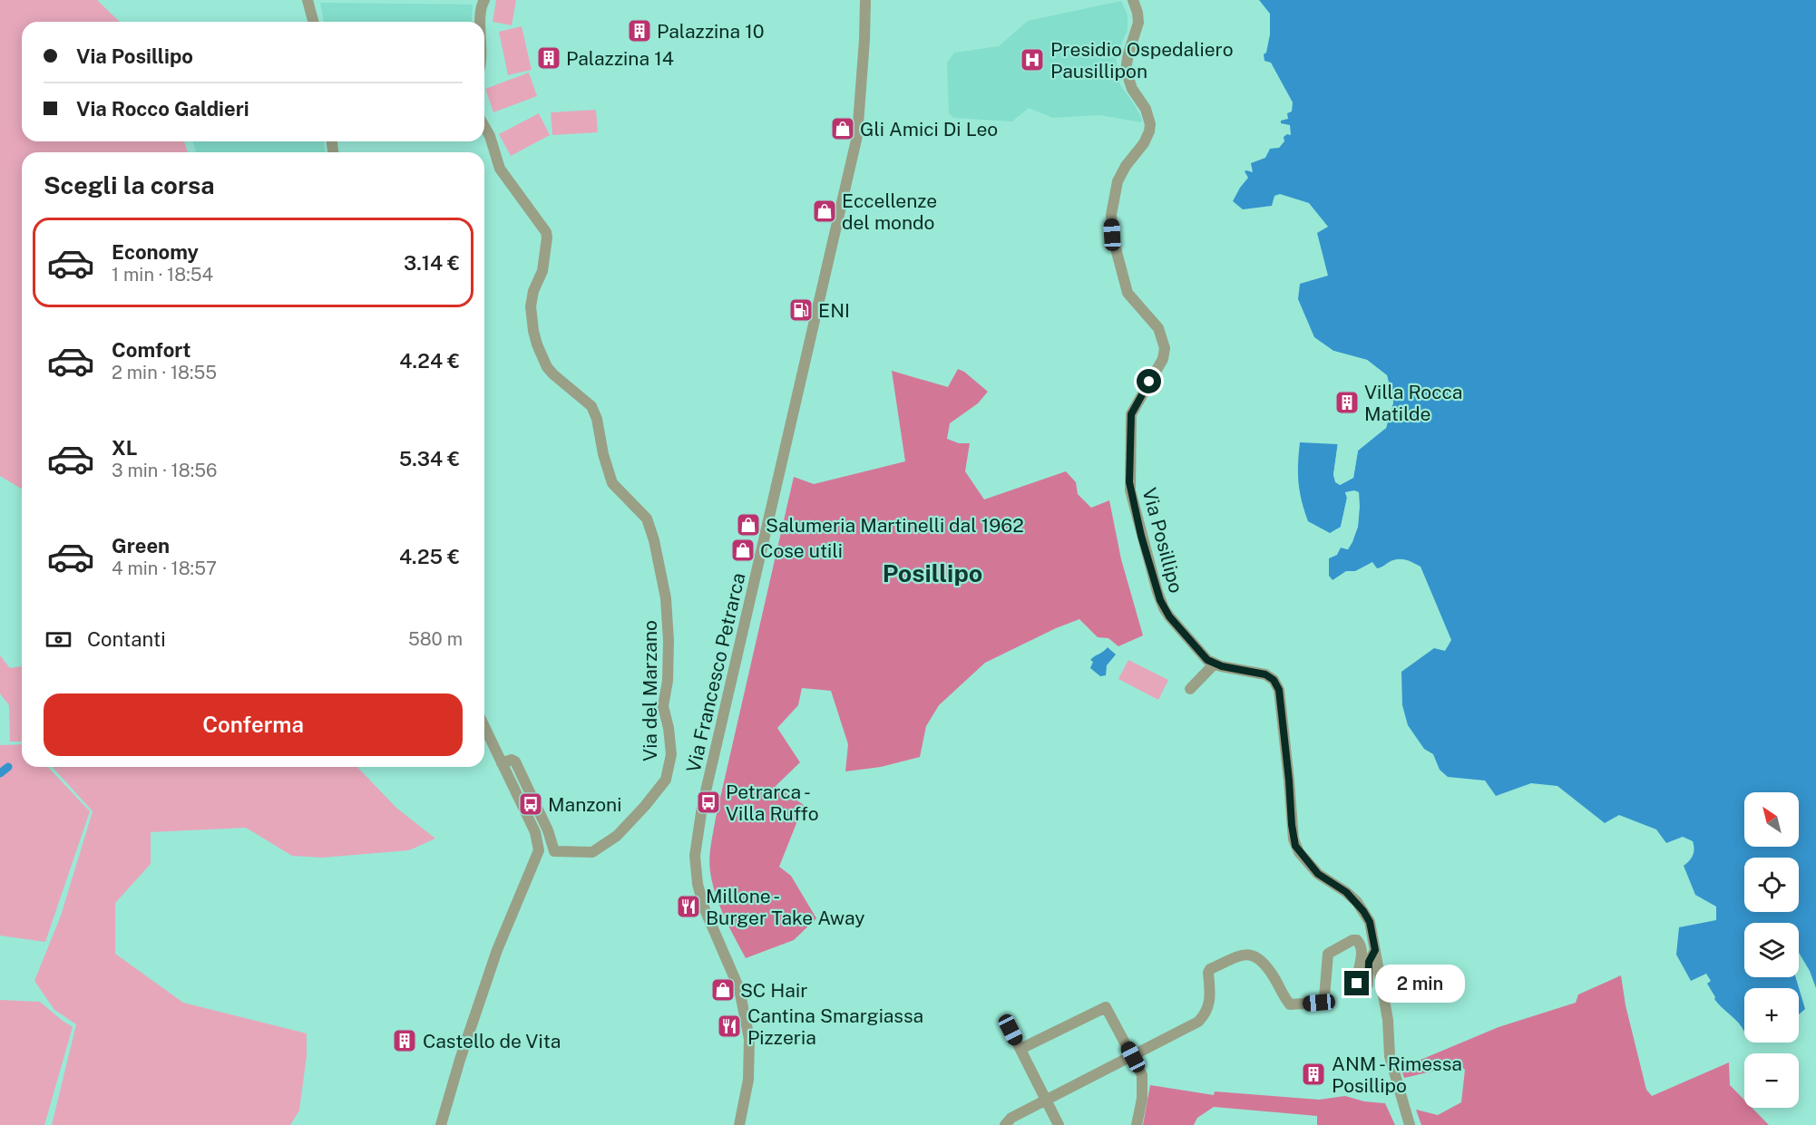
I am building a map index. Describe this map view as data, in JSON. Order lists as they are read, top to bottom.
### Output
{
  "streets": {
    "street": ["Via Posillipo", "Via Francesco Petrarca", "Via del Marzano"]
  },
  "districts": ["Posillipo"],
  "places": {
    "building": [
      "Palazzina 10",
      "Palazzina 14",
      "Villa Rocca Matilde",
      "Castello de Vita",
      "ANM - Rimessa Posillipo"
    ],
    "hospital": ["Presidio Ospedaliero Pausillipon"],
    "shop": [
      "Gli Amici Di Leo",
      "Eccellenze del mondo",
      "Salumeria Martinelli dal 1962",
      "Cose utili",
      "SC Hair"
    ],
    "fuel station": ["ENI"],
    "bus stop": ["Petrarca - Villa Ruffo", "Manzoni"],
    "restaurant": ["Millone - Burger Take Away", "Cantina Smargiassa Pizzeria"]
  },
  "north": "top left",
  "page": {
    "banner": ["Via Posillipo", "Via Rocco Galdieri"],
    "heading": "Scegli la corsa",
    "list": [
      {
        "name": "Economy",
        "note": "1 min · 18:54",
        "value": "3.14 €"
      },
      {
        "name": "Comfort",
        "note": "2 min · 18:55",
        "value": "4.24 €"
      },
      {
        "name": "XL",
        "note": "3 min · 18:56",
        "value": "5.34 €"
      },
      {
        "name": "Green",
        "note": "4 min · 18:57",
        "value": "4.25 €"
      }
    ],
    "pay": ["Contanti", "580 m"],
    "buttons": "Conferma",
    "map_buttons": ["+", "−"],
    "bubble": "2 min"
  }
}
